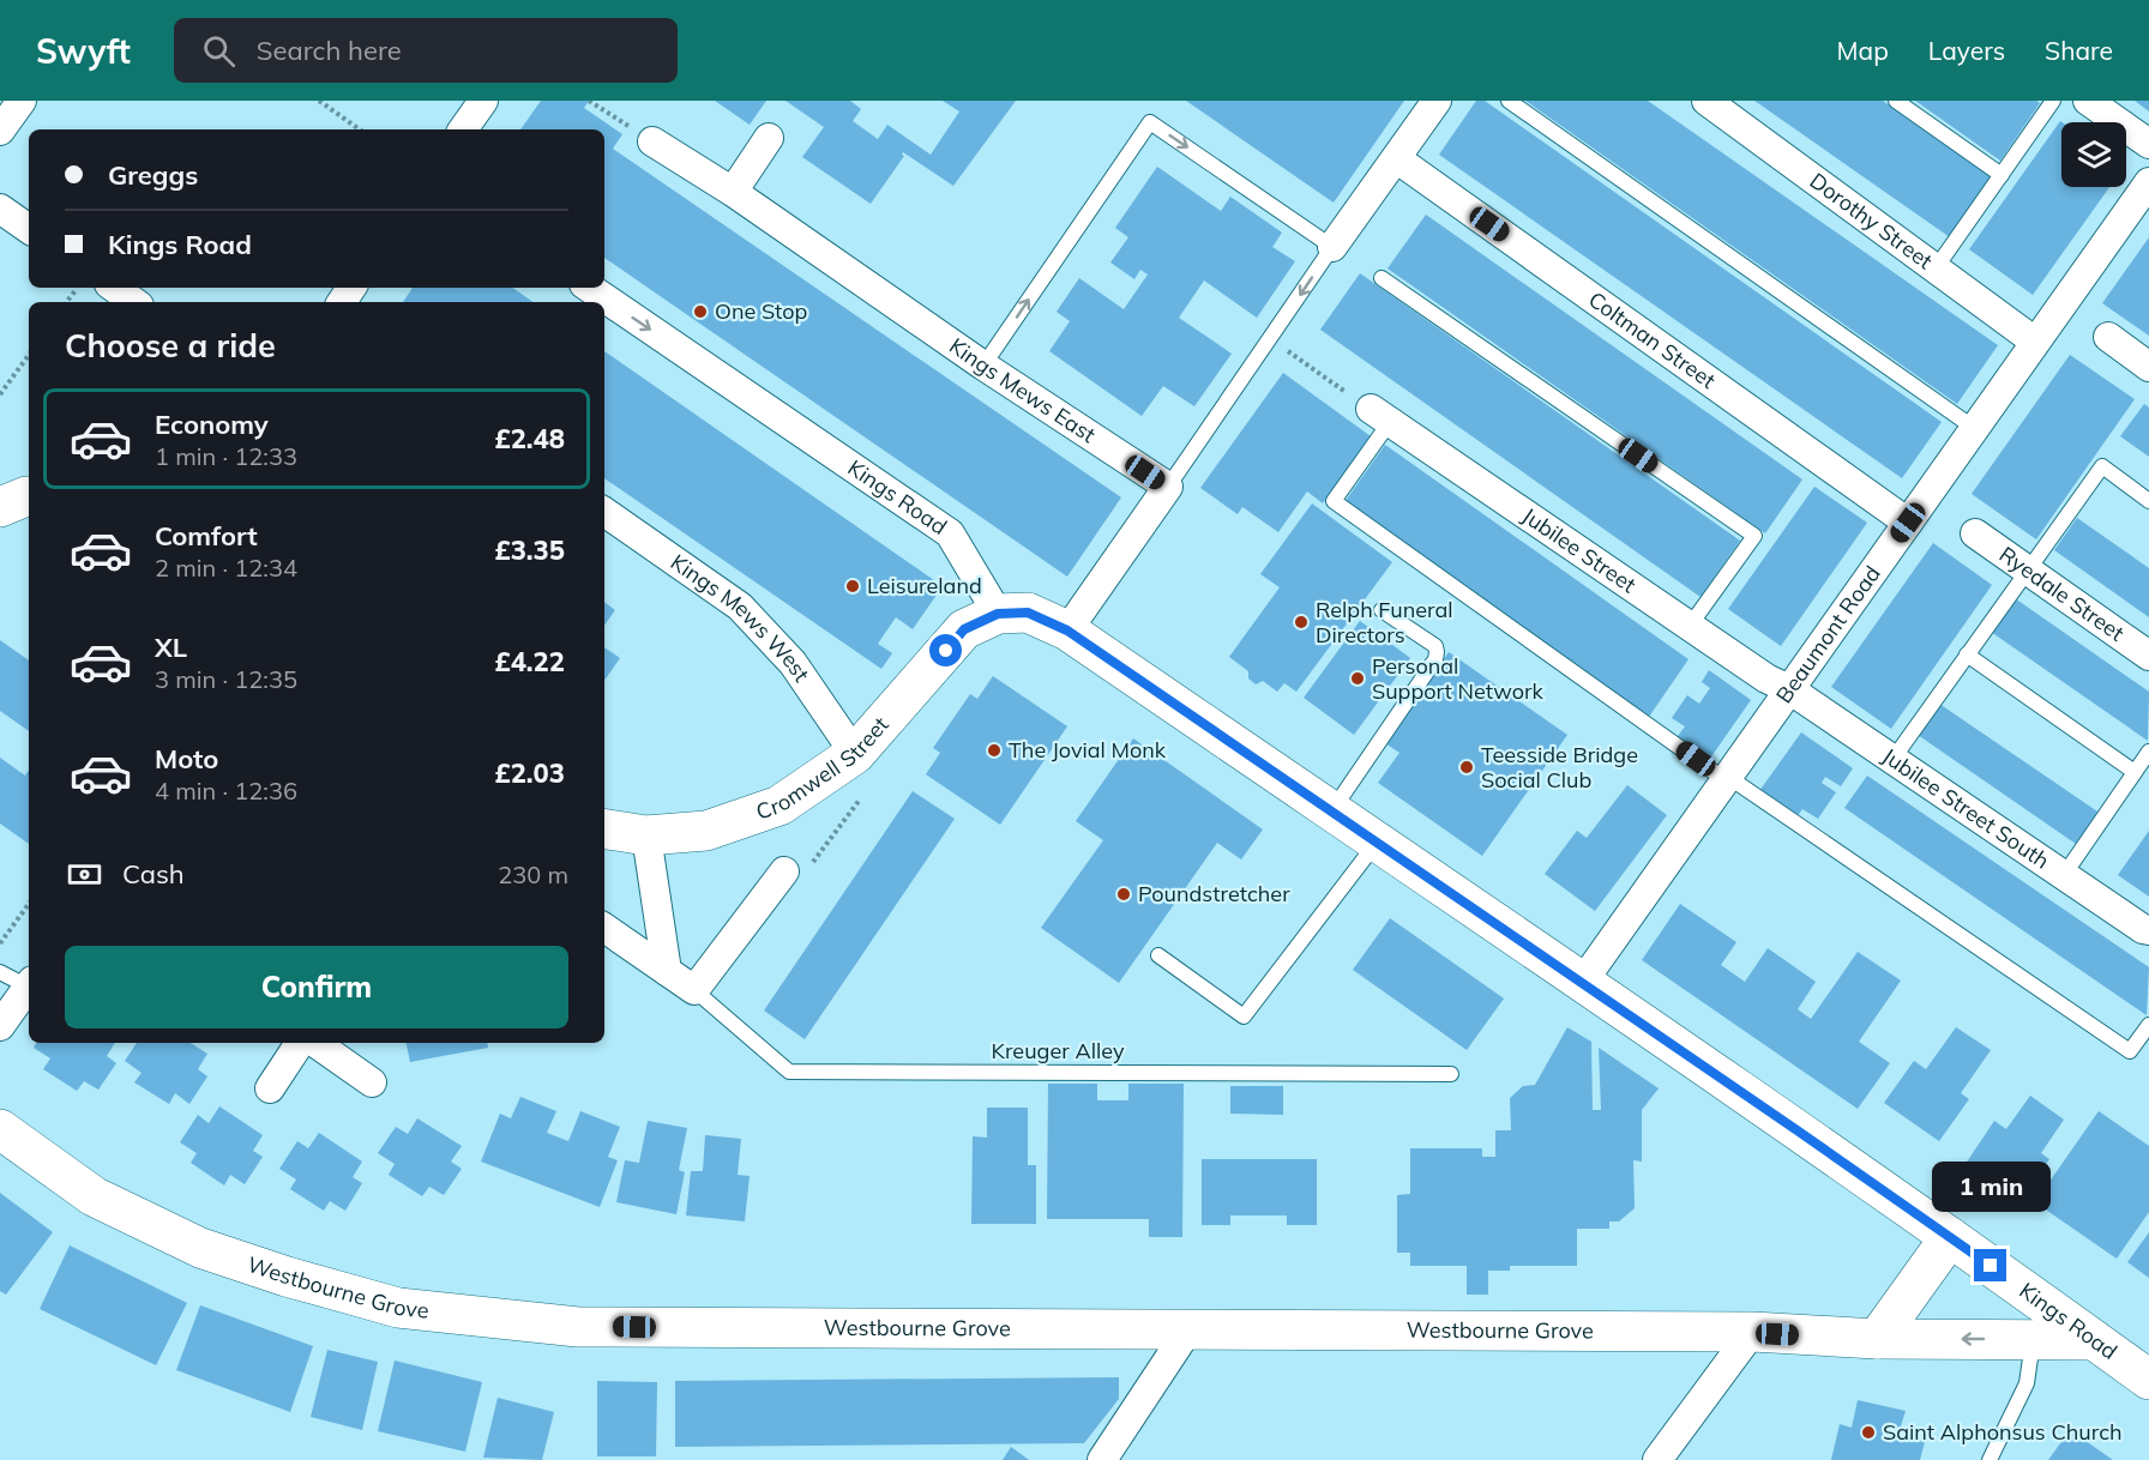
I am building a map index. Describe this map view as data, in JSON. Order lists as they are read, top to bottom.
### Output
{
  "streets": {
    "street": [
      "Dorothy Street",
      "Coltman Street",
      "Kings Mews East",
      "Kings Road",
      "Jubilee Street",
      "Ryedale Street",
      "Kings Mews West",
      "Beaumont Road",
      "Cromwell Street",
      "Jubilee Street South",
      "Westbourne Grove"
    ],
    "lane": ["Kreuger Alley"]
  },
  "crossings": [
    ["Dorothy Street", "Beaumont Road"],
    ["Coltman Street", "Beaumont Road"],
    ["Kings Road", "Beaumont Road"],
    ["Kings Road", "Cromwell Street"],
    ["Kings Road", "Westbourne Grove"],
    ["Jubilee Street", "Beaumont Road"],
    ["Jubilee Street", "Jubilee Street South"],
    ["Kings Mews West", "Cromwell Street"],
    ["Beaumont Road", "Jubilee Street South"]
  ],
  "places": [
    "One Stop",
    "Leisureland",
    "Relph Funeral Directors",
    "Personal Support Network",
    "The Jovial Monk",
    "Teesside Bridge Social Club",
    "Poundstretcher",
    "Saint Alphonsus Church"
  ],
  "page": {
    "header": "Swyft",
    "search": "Search here",
    "nav": ["Map", "Layers", "Share"],
    "banner": ["Greggs", "Kings Road"],
    "heading": "Choose a ride",
    "list": [
      {
        "name": "Economy",
        "note": "1 min · 12:33",
        "value": "£2.48"
      },
      {
        "name": "Comfort",
        "note": "2 min · 12:34",
        "value": "£3.35"
      },
      {
        "name": "XL",
        "note": "3 min · 12:35",
        "value": "£4.22"
      },
      {
        "name": "Moto",
        "note": "4 min · 12:36",
        "value": "£2.03"
      }
    ],
    "pay": ["Cash", "230 m"],
    "buttons": "Confirm",
    "bubble": "1 min"
  }
}
